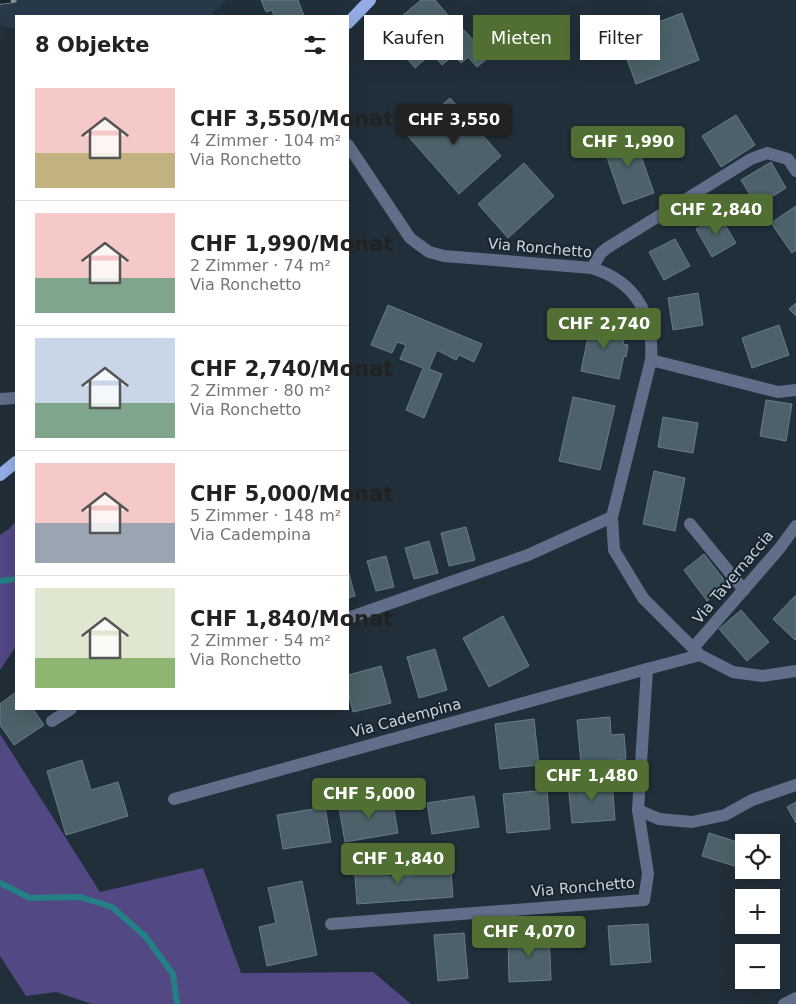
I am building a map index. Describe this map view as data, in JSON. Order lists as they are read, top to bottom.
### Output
{
  "streets": {
    "street": ["Via Ronchetto", "Via Tavernaccia", "Via Cadempina"]
  },
  "crossings": [
    ["Via Ronchetto", "Via Tavernaccia"],
    ["Via Ronchetto", "Via Cadempina"]
  ],
  "page": {
    "chip": ["Kaufen", "Mieten", "Filter"],
    "heading": "8 Objekte",
    "list": [
      {
        "name": "CHF 3,550/Monat",
        "note": "4 Zimmer · 104 m² · Via Ronchetto"
      },
      {
        "name": "CHF 1,990/Monat",
        "note": "2 Zimmer · 74 m² · Via Ronchetto"
      },
      {
        "name": "CHF 2,740/Monat",
        "note": "2 Zimmer · 80 m² · Via Ronchetto"
      },
      {
        "name": "CHF 5,000/Monat",
        "note": "5 Zimmer · 148 m² · Via Cadempina"
      },
      {
        "name": "CHF 1,840/Monat",
        "note": "2 Zimmer · 54 m² · Via Ronchetto"
      }
    ],
    "price": [
      "CHF 3,550",
      "CHF 1,990",
      "CHF 2,840",
      "CHF 2,740",
      "CHF 1,480",
      "CHF 5,000",
      "CHF 1,840",
      "CHF 4,070"
    ],
    "map_buttons": ["+", "−"]
  }
}
